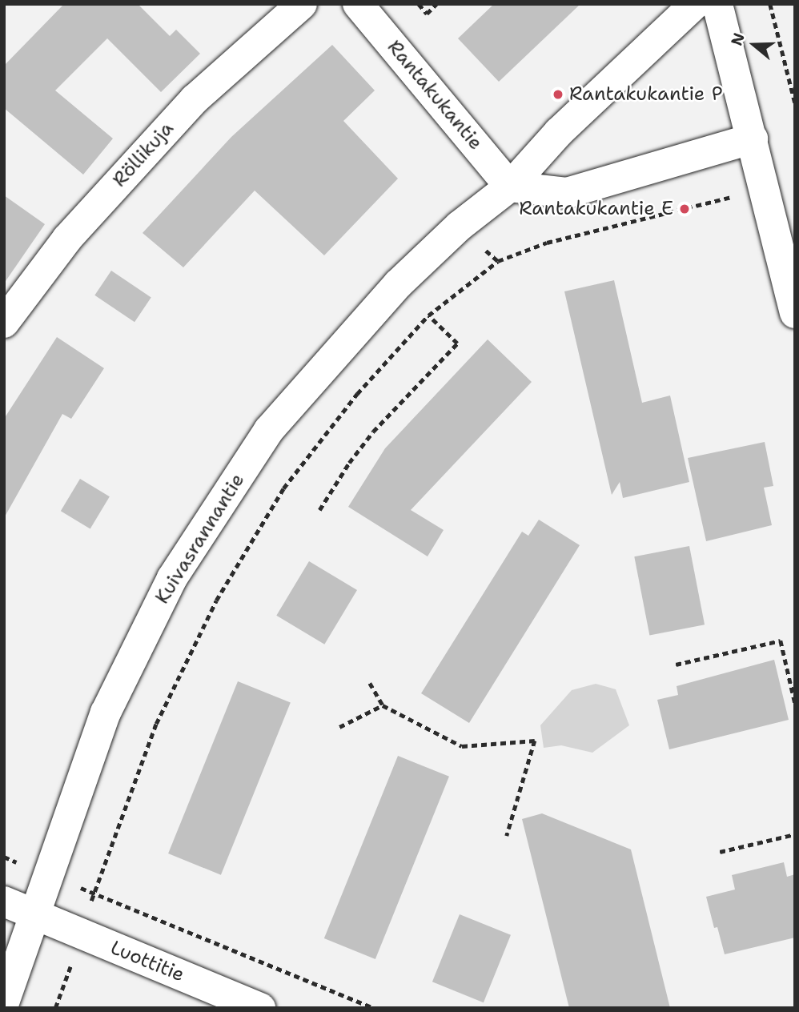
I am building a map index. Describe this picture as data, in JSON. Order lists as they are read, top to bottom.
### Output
{
  "streets": {
    "street": [
      "Rantakukantie",
      "Röllikuja",
      "Kuivasrannantie",
      "Luottitie"
    ]
  },
  "crossings": [
    ["Rantakukantie", "Kuivasrannantie"],
    ["Kuivasrannantie", "Luottitie"]
  ],
  "places": ["Rantakukantie P", "Rantakukantie E"],
  "north": "left"
}
